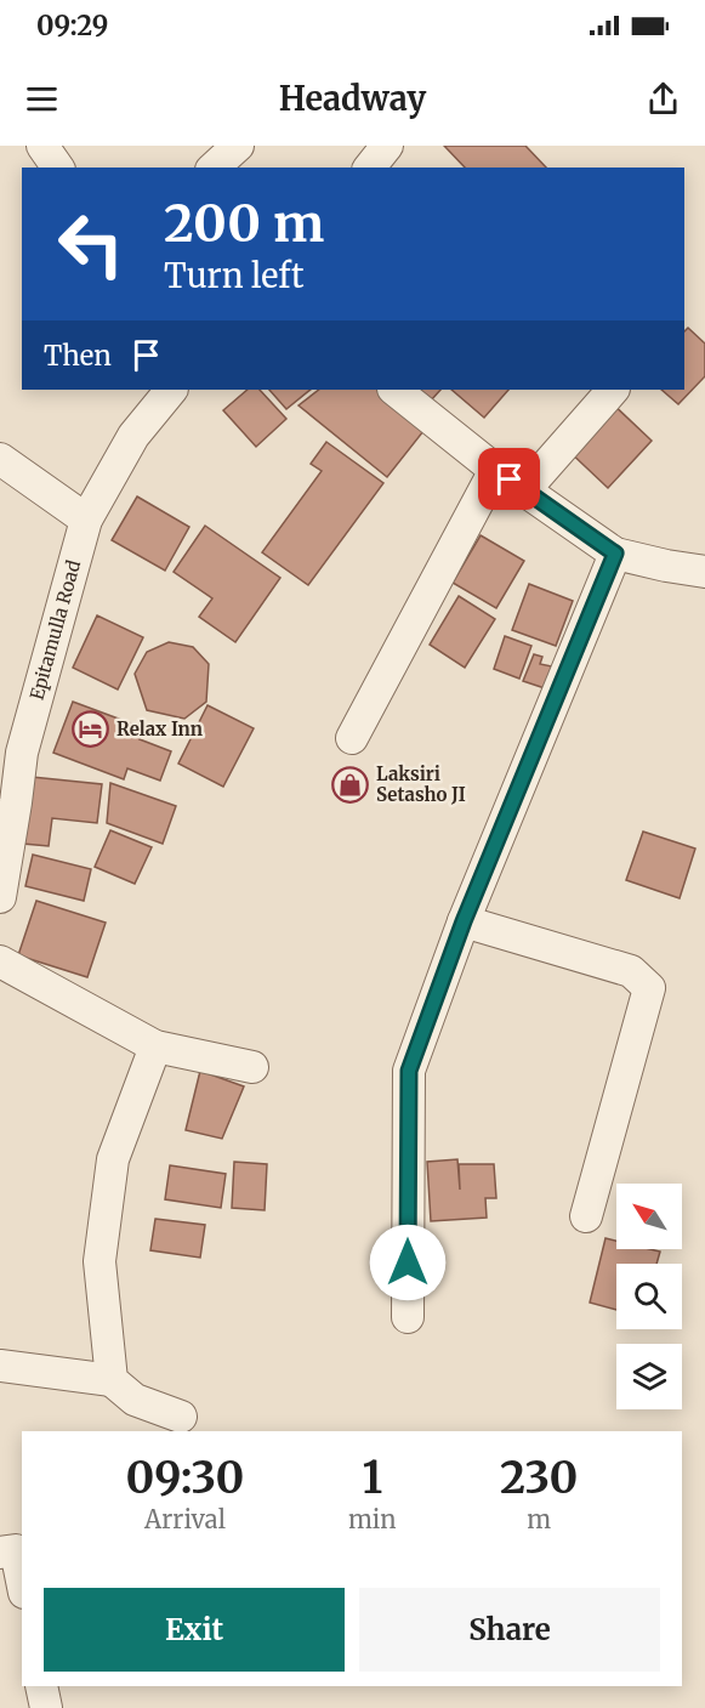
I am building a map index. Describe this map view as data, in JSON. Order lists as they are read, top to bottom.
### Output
{
  "streets": {
    "street": ["Epitamulla Road"]
  },
  "places": {
    "hotel": ["Relax Inn"],
    "shop": ["Laksiri Setasho JI"]
  },
  "north": "top left",
  "page": {
    "status": "09:29",
    "header": "Headway",
    "turn": ["200 m", "Turn left"],
    "then": "Then",
    "eta": [
      "09:30",
      "Arrival",
      "1",
      "min",
      "230",
      "m"
    ],
    "buttons": ["Exit", "Share"]
  }
}
